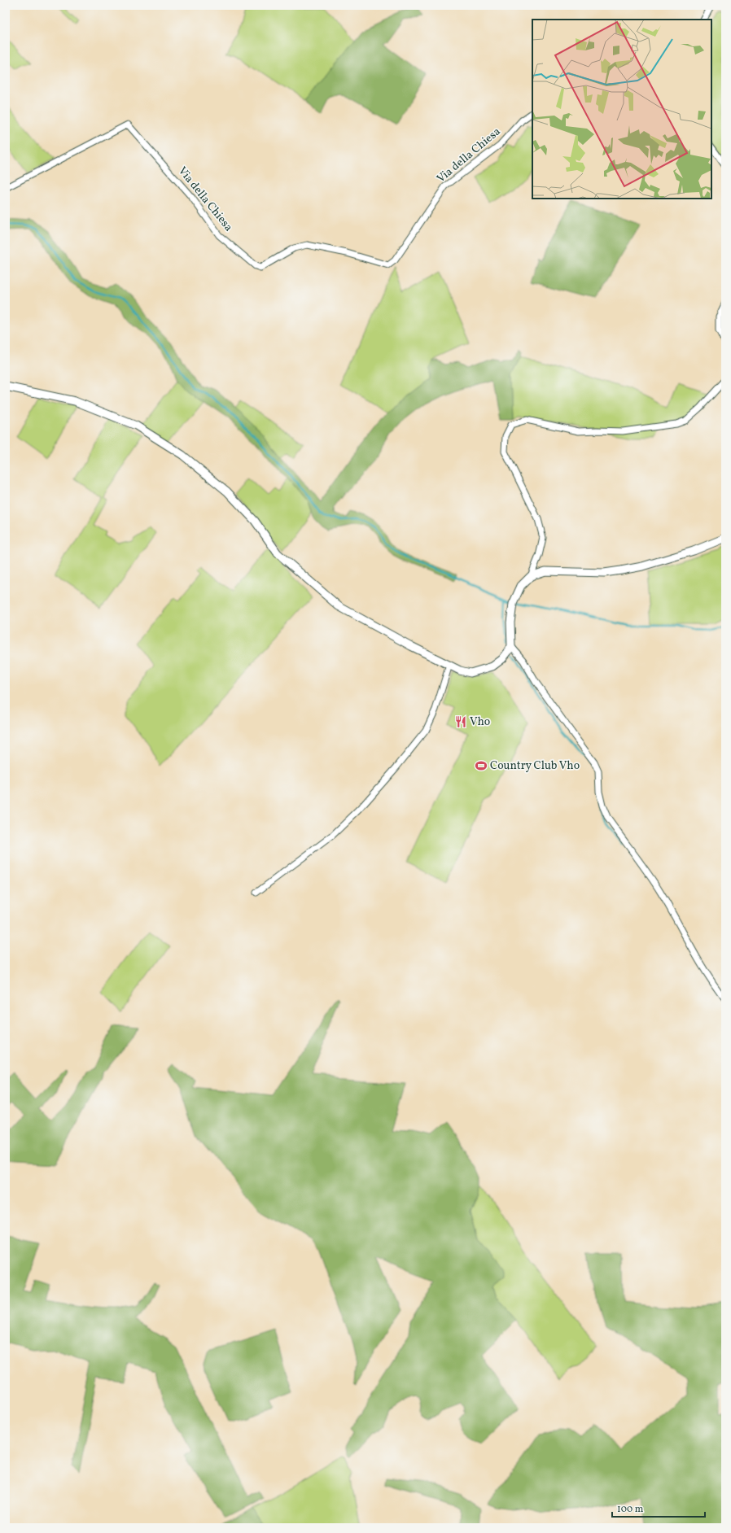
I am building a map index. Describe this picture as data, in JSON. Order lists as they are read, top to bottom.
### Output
{
  "streets": {
    "street": ["Via della Chiesa"]
  },
  "places": {
    "restaurant": ["Vho"],
    "sports": ["Country Club Vho"]
  },
  "scale_bar": "100 m"
}
